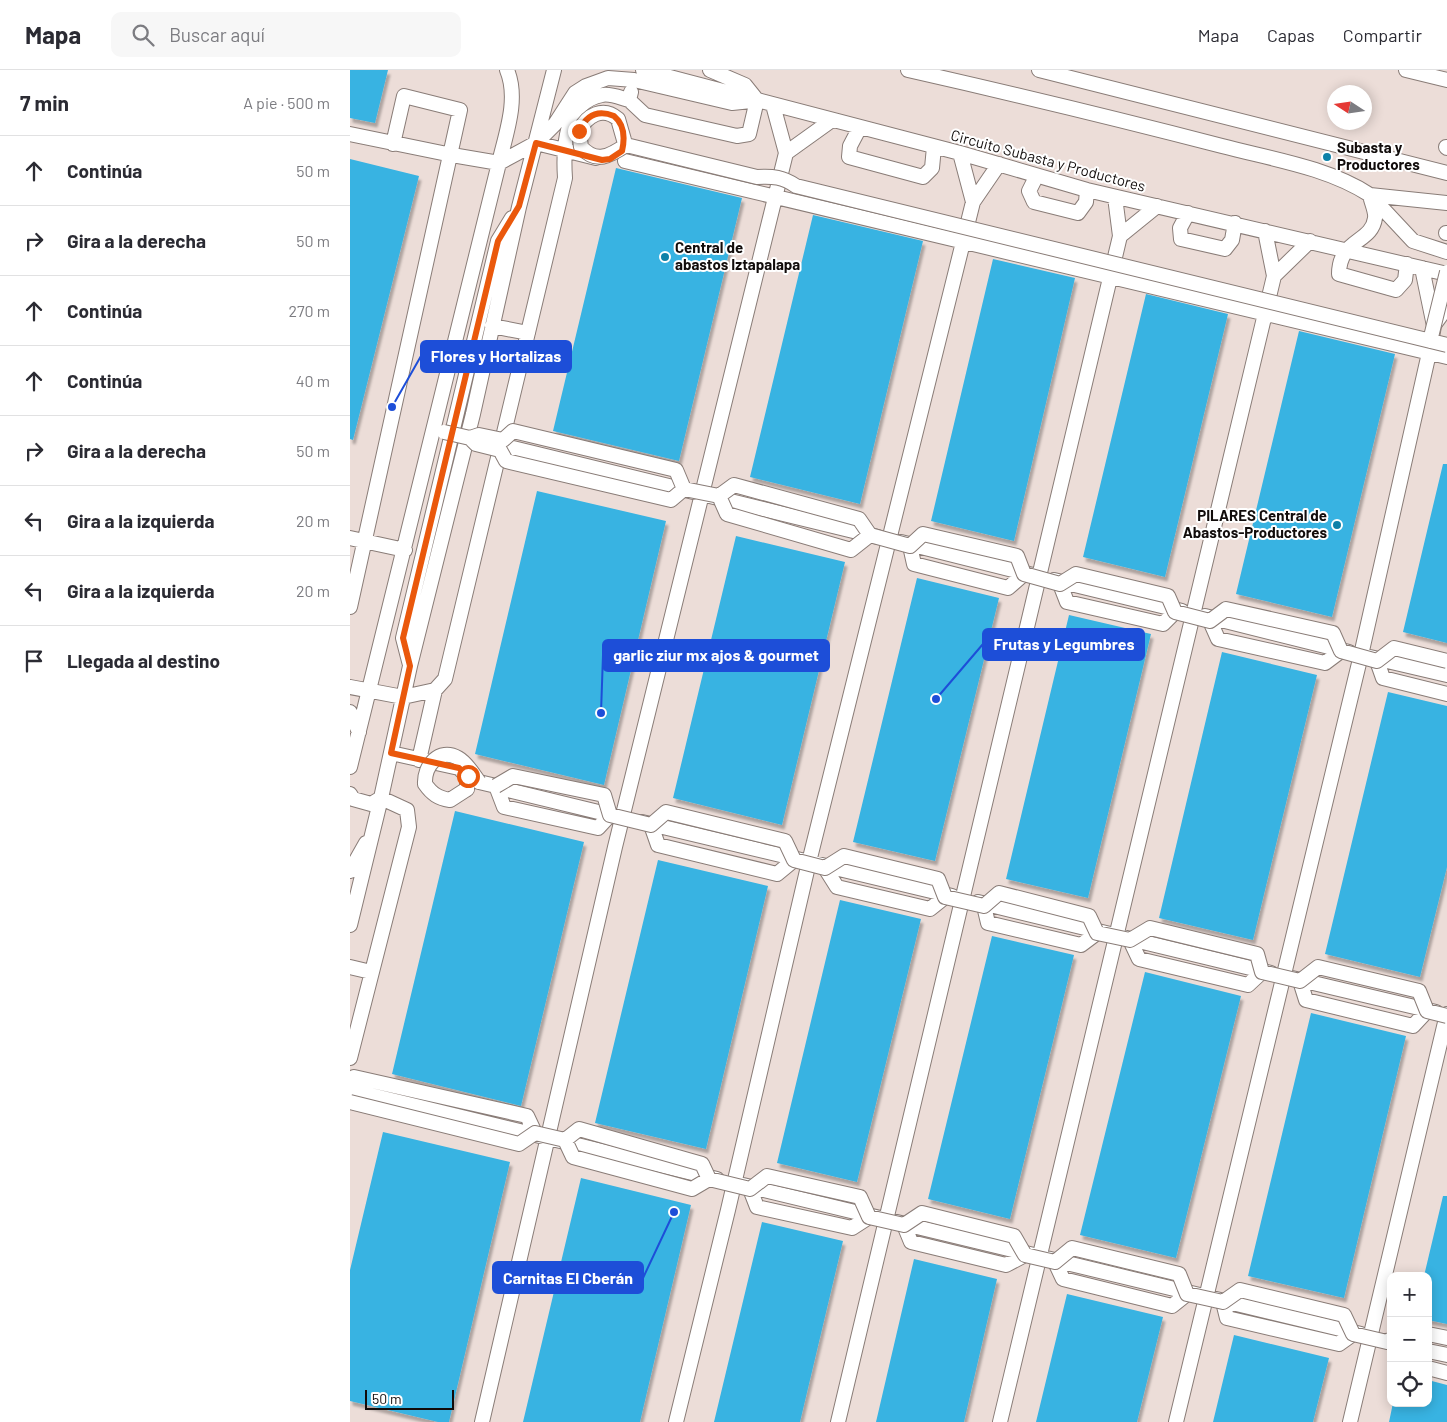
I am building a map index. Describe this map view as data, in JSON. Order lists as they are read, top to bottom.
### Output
{
  "streets": {
    "street": ["Circuito Subasta y Productores"]
  },
  "places": [
    "Subasta y Productores",
    "Central de abastos Iztapalapa",
    "Flores y Hortalizas",
    "PILARES Central de Abastos-Productores",
    "Frutas y Legumbres",
    "garlic ziur mx ajos & gourmet",
    "Carnitas El Cberán"
  ],
  "scale_bar": "50 m",
  "north": "left",
  "page": {
    "header": "Mapa",
    "search": "Buscar aquí",
    "nav": ["Mapa", "Capas", "Compartir"],
    "heading": ["7 min", "A pie · 500 m"],
    "list": [
      ["Continúa", "50 m"],
      ["Gira a la derecha", "50 m"],
      ["Continúa", "270 m"],
      ["Continúa", "40 m"],
      ["Gira a la derecha", "50 m"],
      ["Gira a la izquierda", "20 m"],
      ["Gira a la izquierda", "20 m"],
      "Llegada al destino"
    ],
    "map_buttons": ["+", "−"],
    "scale": "50 m"
  }
}
